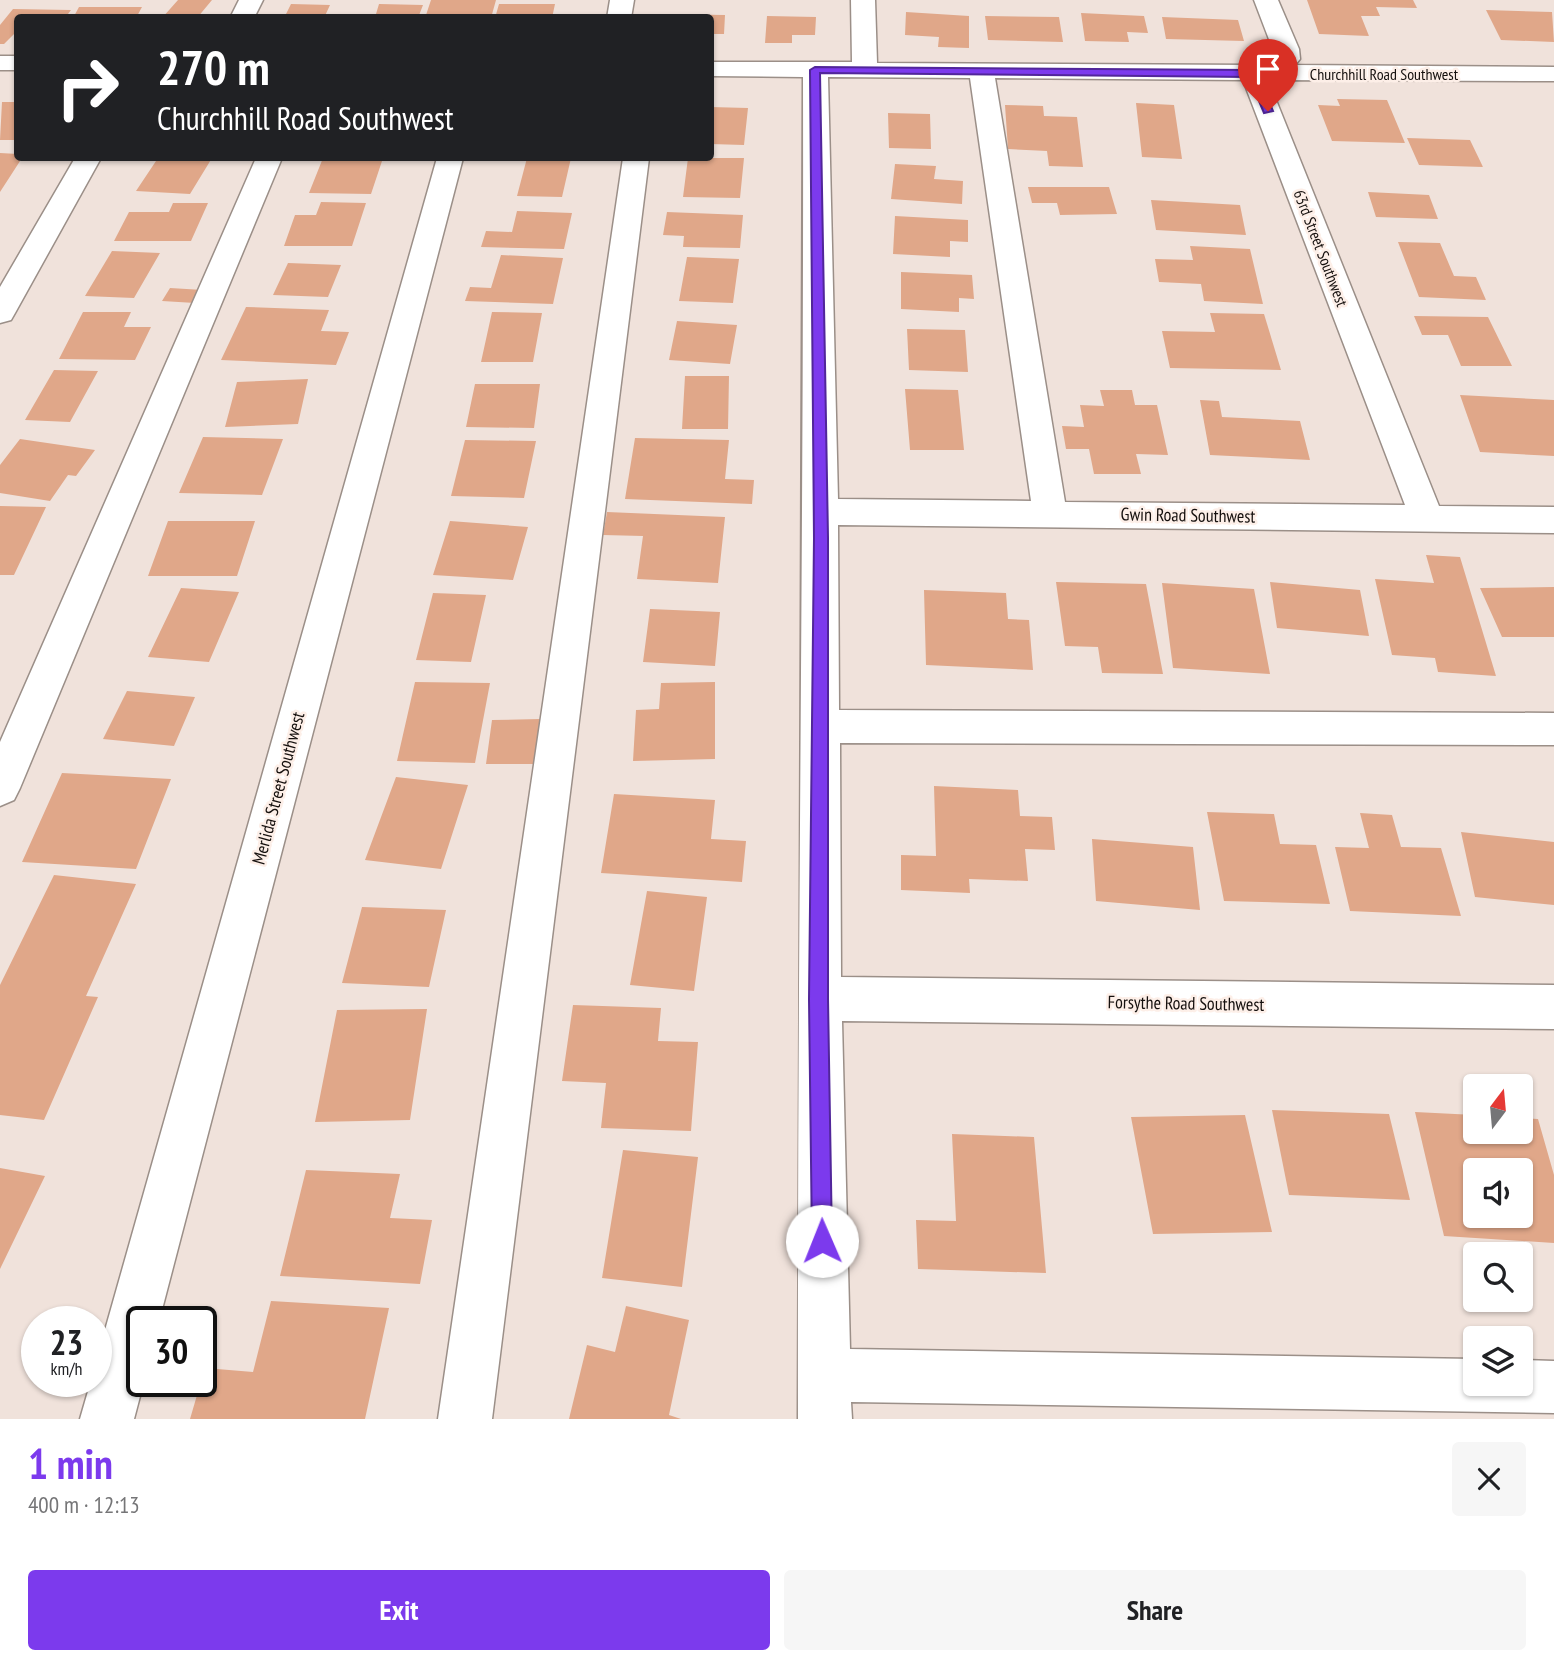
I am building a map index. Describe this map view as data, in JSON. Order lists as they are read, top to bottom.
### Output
{
  "streets": {
    "street": [
      "Churchhill Road Southwest",
      "63rd Street Southwest",
      "Gwin Road Southwest",
      "Merlida Street Southwest",
      "Forsythe Road Southwest"
    ]
  },
  "crossings": [
    ["Churchhill Road Southwest", "63rd Street Southwest"],
    ["63rd Street Southwest", "Gwin Road Southwest"]
  ],
  "north": "top",
  "page": {
    "turn": ["270 m", "Churchhill Road Southwest"],
    "speed": "23 km/h",
    "limit": "30",
    "heading": ["1 min", "400 m · 12:13"],
    "buttons": ["Exit", "Share"]
  }
}
